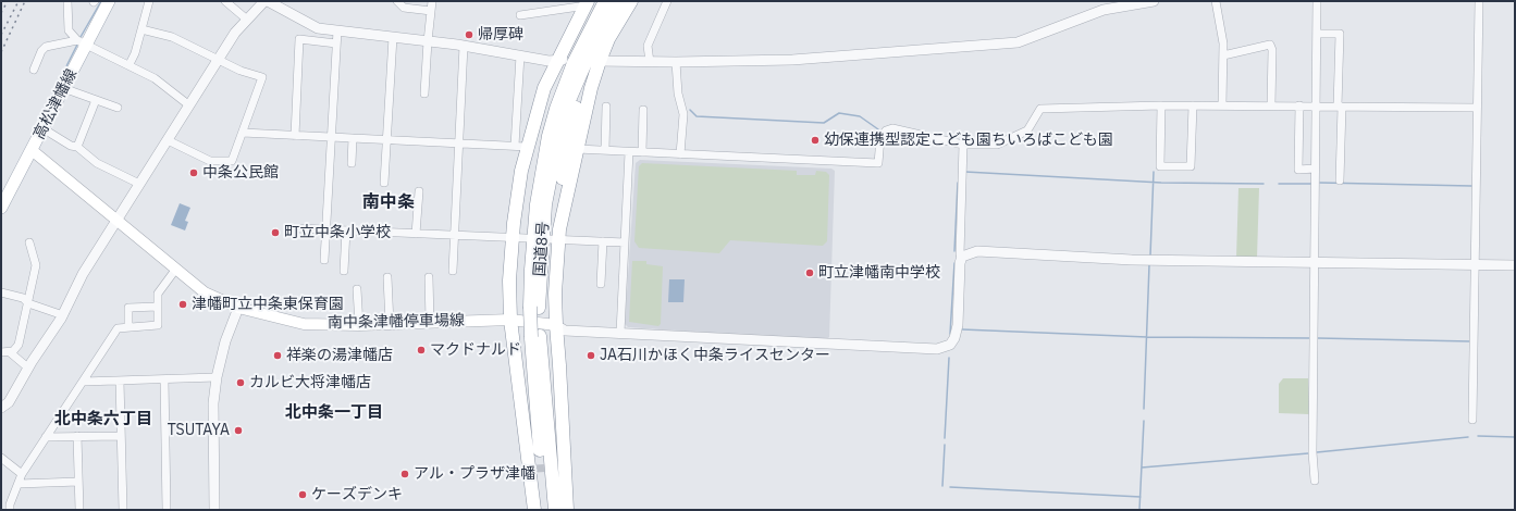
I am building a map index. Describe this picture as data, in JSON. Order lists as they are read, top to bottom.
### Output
{
  "streets": {
    "highway": ["国道8号"],
    "main road": ["高松津幡線", "南中条津幡停車場線"]
  },
  "crossings": [
    ["高松津幡線", "南中条津幡停車場線"]
  ],
  "districts": ["南中条", "北中条一丁目", "北中条六丁目"],
  "places": [
    "帰厚碑",
    "幼保連携型認定こども園ちいろばこども園",
    "中条公民館",
    "町立中条小学校",
    "町立津幡南中学校",
    "津幡町立中条東保育園",
    "マクドナルド",
    "祥楽の湯津幡店",
    "JA石川かほく中条ライスセンター",
    "カルビ大将津幡店",
    "TSUTAYA",
    "アル・プラザ津幡",
    "ケーズデンキ"
  ]
}
